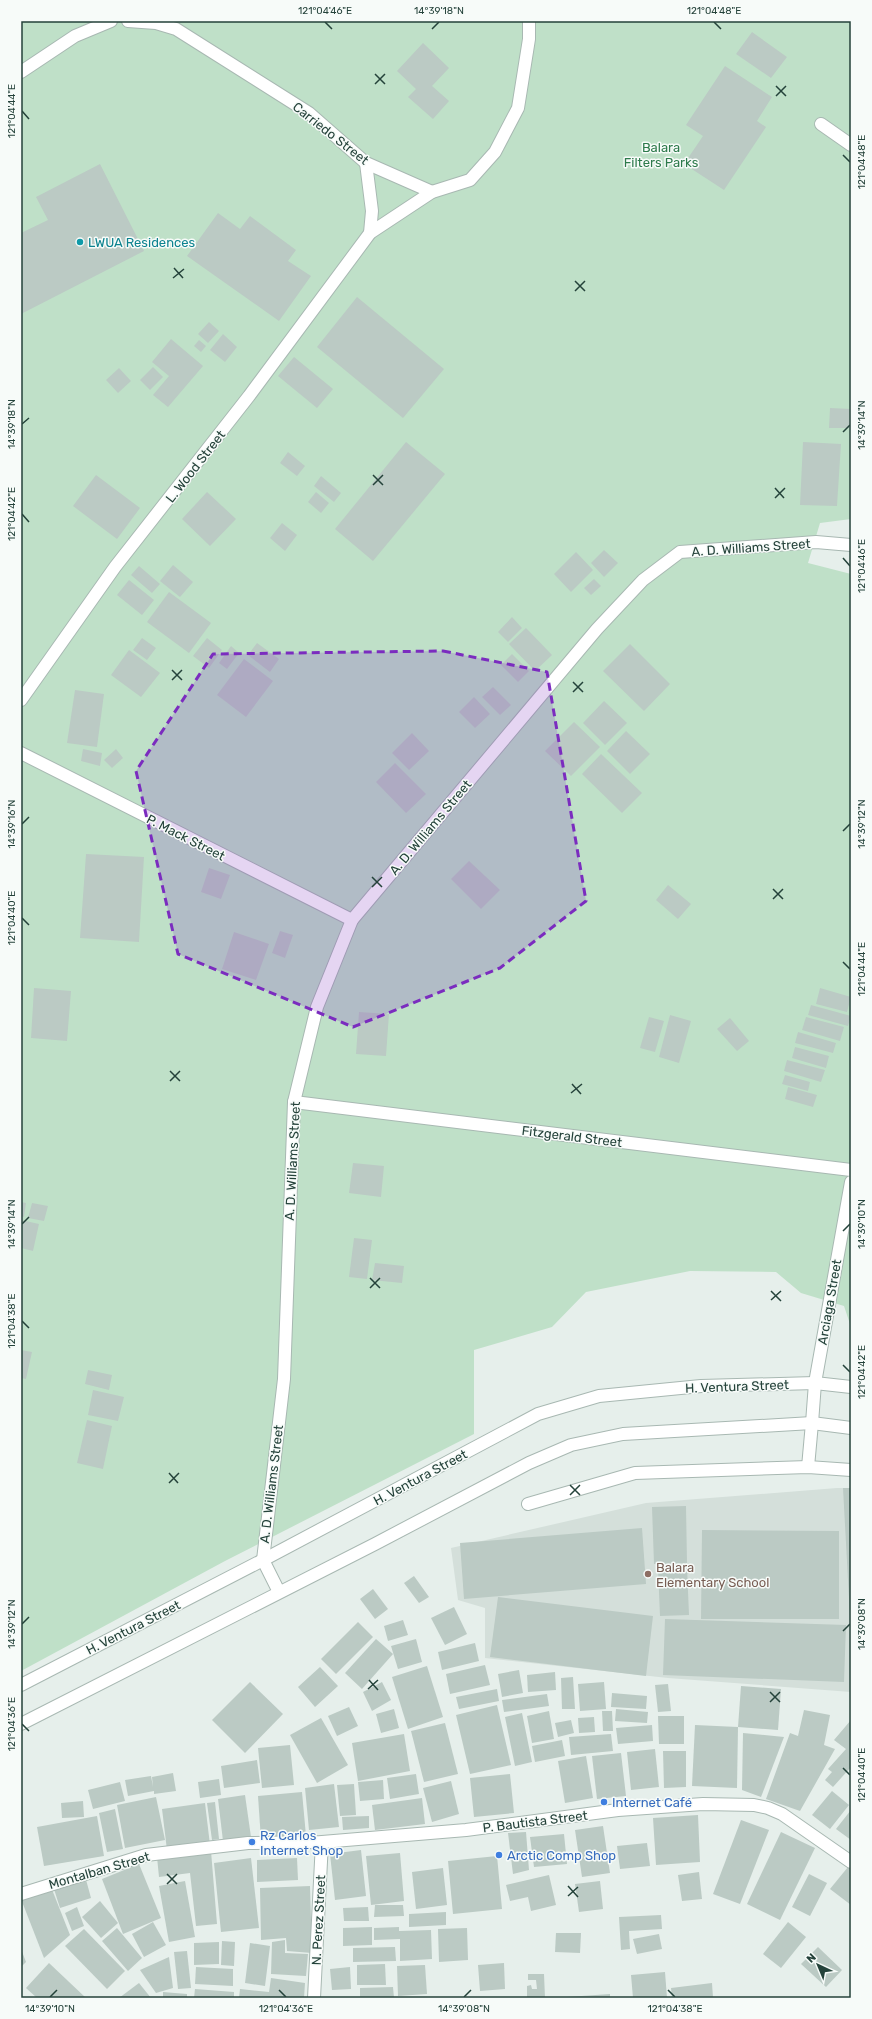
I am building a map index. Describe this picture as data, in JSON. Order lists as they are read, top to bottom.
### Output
{
  "streets": {
    "street": [
      "Carriedo Street",
      "L. Wood Street",
      "A. D. Williams Street",
      "P. Mack Street",
      "Fitzgerald Street",
      "Arciaga Street",
      "H. Ventura Street",
      "P. Bautista Street",
      "Montalban Street",
      "N. Perez Street"
    ]
  },
  "crossings": [
    ["Carriedo Street", "L. Wood Street"],
    ["A. D. Williams Street", "P. Mack Street"],
    ["A. D. Williams Street", "Fitzgerald Street"],
    ["A. D. Williams Street", "H. Ventura Street"],
    ["Arciaga Street", "H. Ventura Street"],
    ["P. Bautista Street", "Montalban Street"],
    ["P. Bautista Street", "N. Perez Street"],
    ["Montalban Street", "N. Perez Street"]
  ],
  "parks": ["Balara Filters Parks"],
  "places": [
    "LWUA Residences",
    "Balara Elementary School",
    "Internet Café",
    "Rz Carlos Internet Shop",
    "Arctic Comp Shop"
  ],
  "north": "top left",
  "coordinates": [
    "121°04'46\"E",
    "14°39'18\"N",
    "121°04'48\"E",
    "121°04'44\"E",
    "14°39'14\"N",
    "121°04'42\"E",
    "14°39'16\"N",
    "14°39'12\"N",
    "121°04'40\"E",
    "14°39'10\"N",
    "121°04'38\"E",
    "14°39'08\"N",
    "121°04'36\"E"
  ]
}
